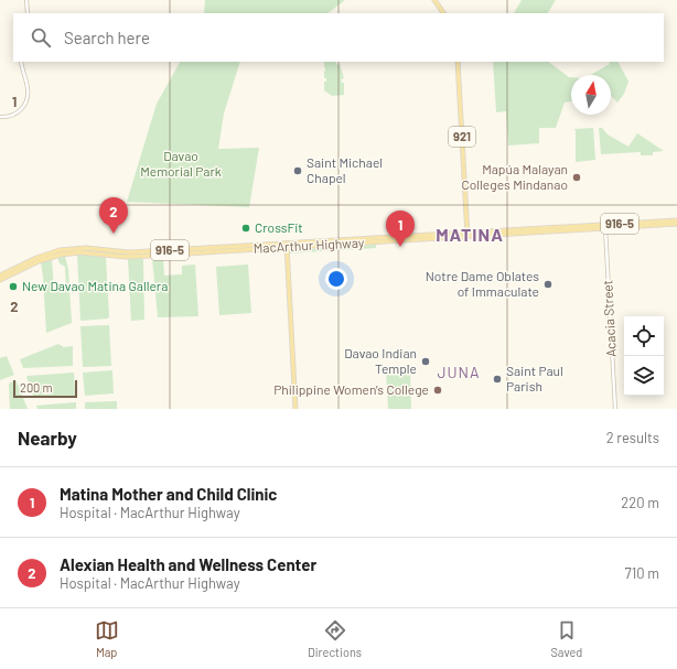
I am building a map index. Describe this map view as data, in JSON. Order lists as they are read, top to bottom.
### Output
{
  "streets": {
    "main road": ["921", "916-5", "MacArthur Highway"],
    "street": ["Acacia Street"]
  },
  "crossings": [
    ["921", "MacArthur Highway"],
    ["MacArthur Highway", "Acacia Street"]
  ],
  "districts": ["MATINA", "JUNA"],
  "parks": ["Davao Memorial Park"],
  "places": [
    "Saint Michael Chapel",
    "Mapúa Malayan Colleges Mindanao",
    "CrossFit",
    "Notre Dame Oblates of Immaculate",
    "New Davao Matina Gallera",
    "Davao Indian Temple",
    "Saint Paul Parish",
    "Philippine Women's College"
  ],
  "scale_bar": "200 m",
  "north": "top",
  "page": {
    "search": "Search here",
    "pins": ["2", "1"],
    "scale": "200 m",
    "heading": ["Nearby", "2 results"],
    "list": [
      {
        "mark": "1",
        "name": "Matina Mother and Child Clinic",
        "note": "Hospital · MacArthur Highway",
        "value": "220 m"
      },
      {
        "mark": "2",
        "name": "Alexian Health and Wellness Center",
        "note": "Hospital · MacArthur Highway",
        "value": "710 m"
      }
    ],
    "nav": ["Map", "Directions", "Saved"]
  },
  "grid": {
    "rows": ["1", "2"]
  }
}
